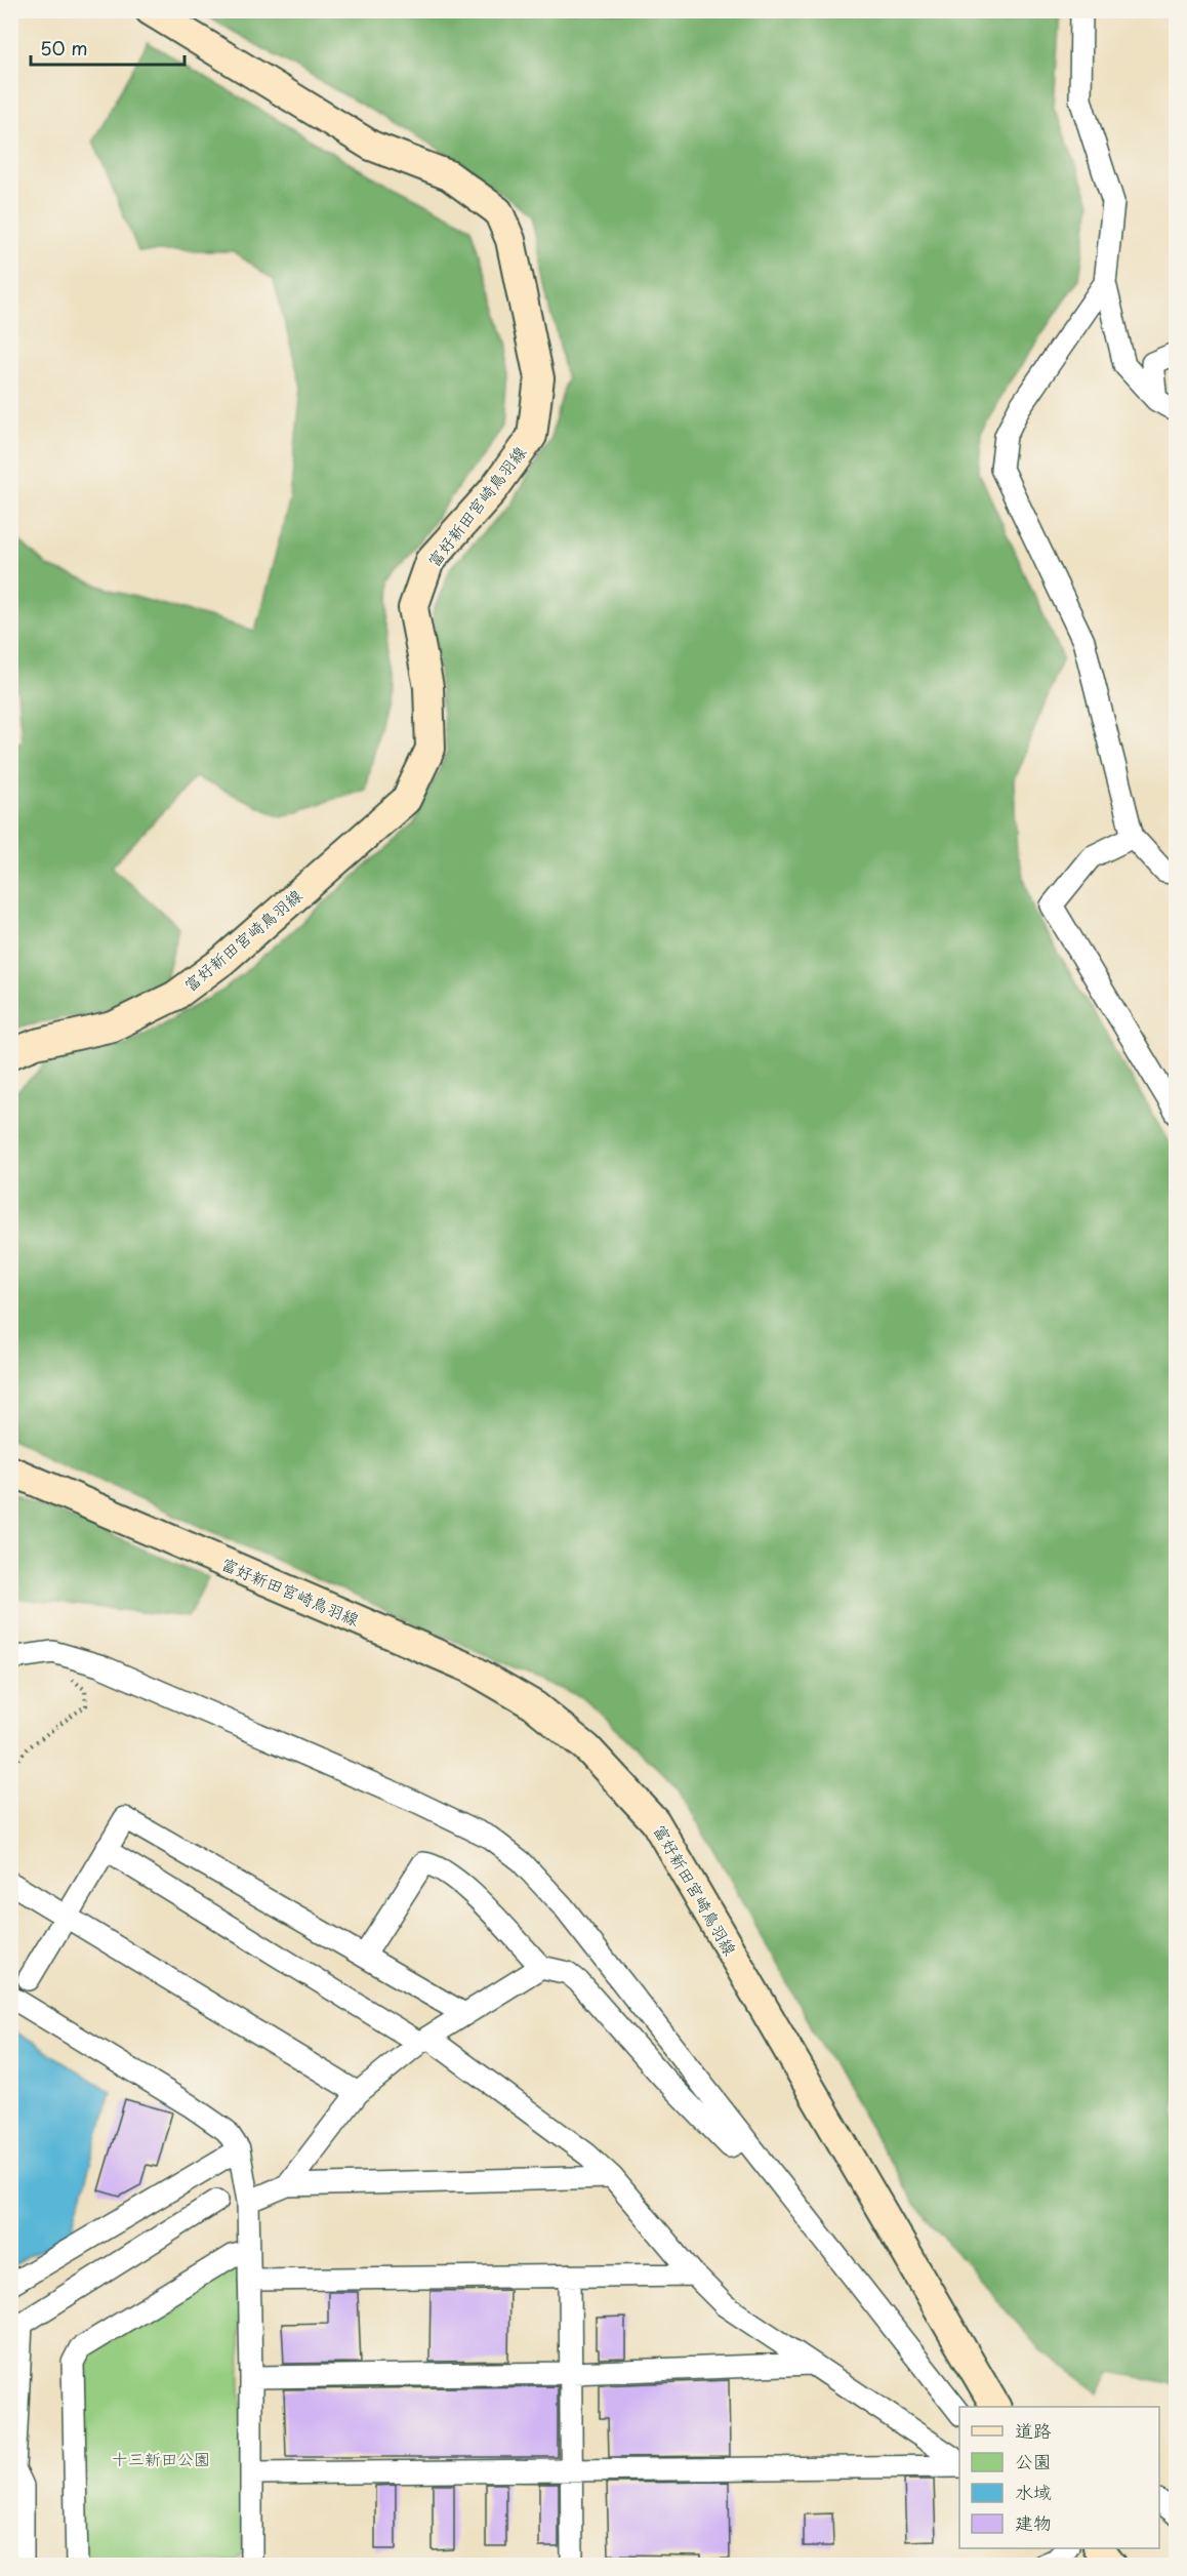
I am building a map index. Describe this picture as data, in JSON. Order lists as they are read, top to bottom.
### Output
{
  "streets": {
    "main road": ["富好新田宮崎鳥羽線"]
  },
  "parks": ["十三新田公園"],
  "legend": [
    "道路",
    "公園",
    "水域",
    "建物"
  ],
  "scale_bar": "50 m"
}
